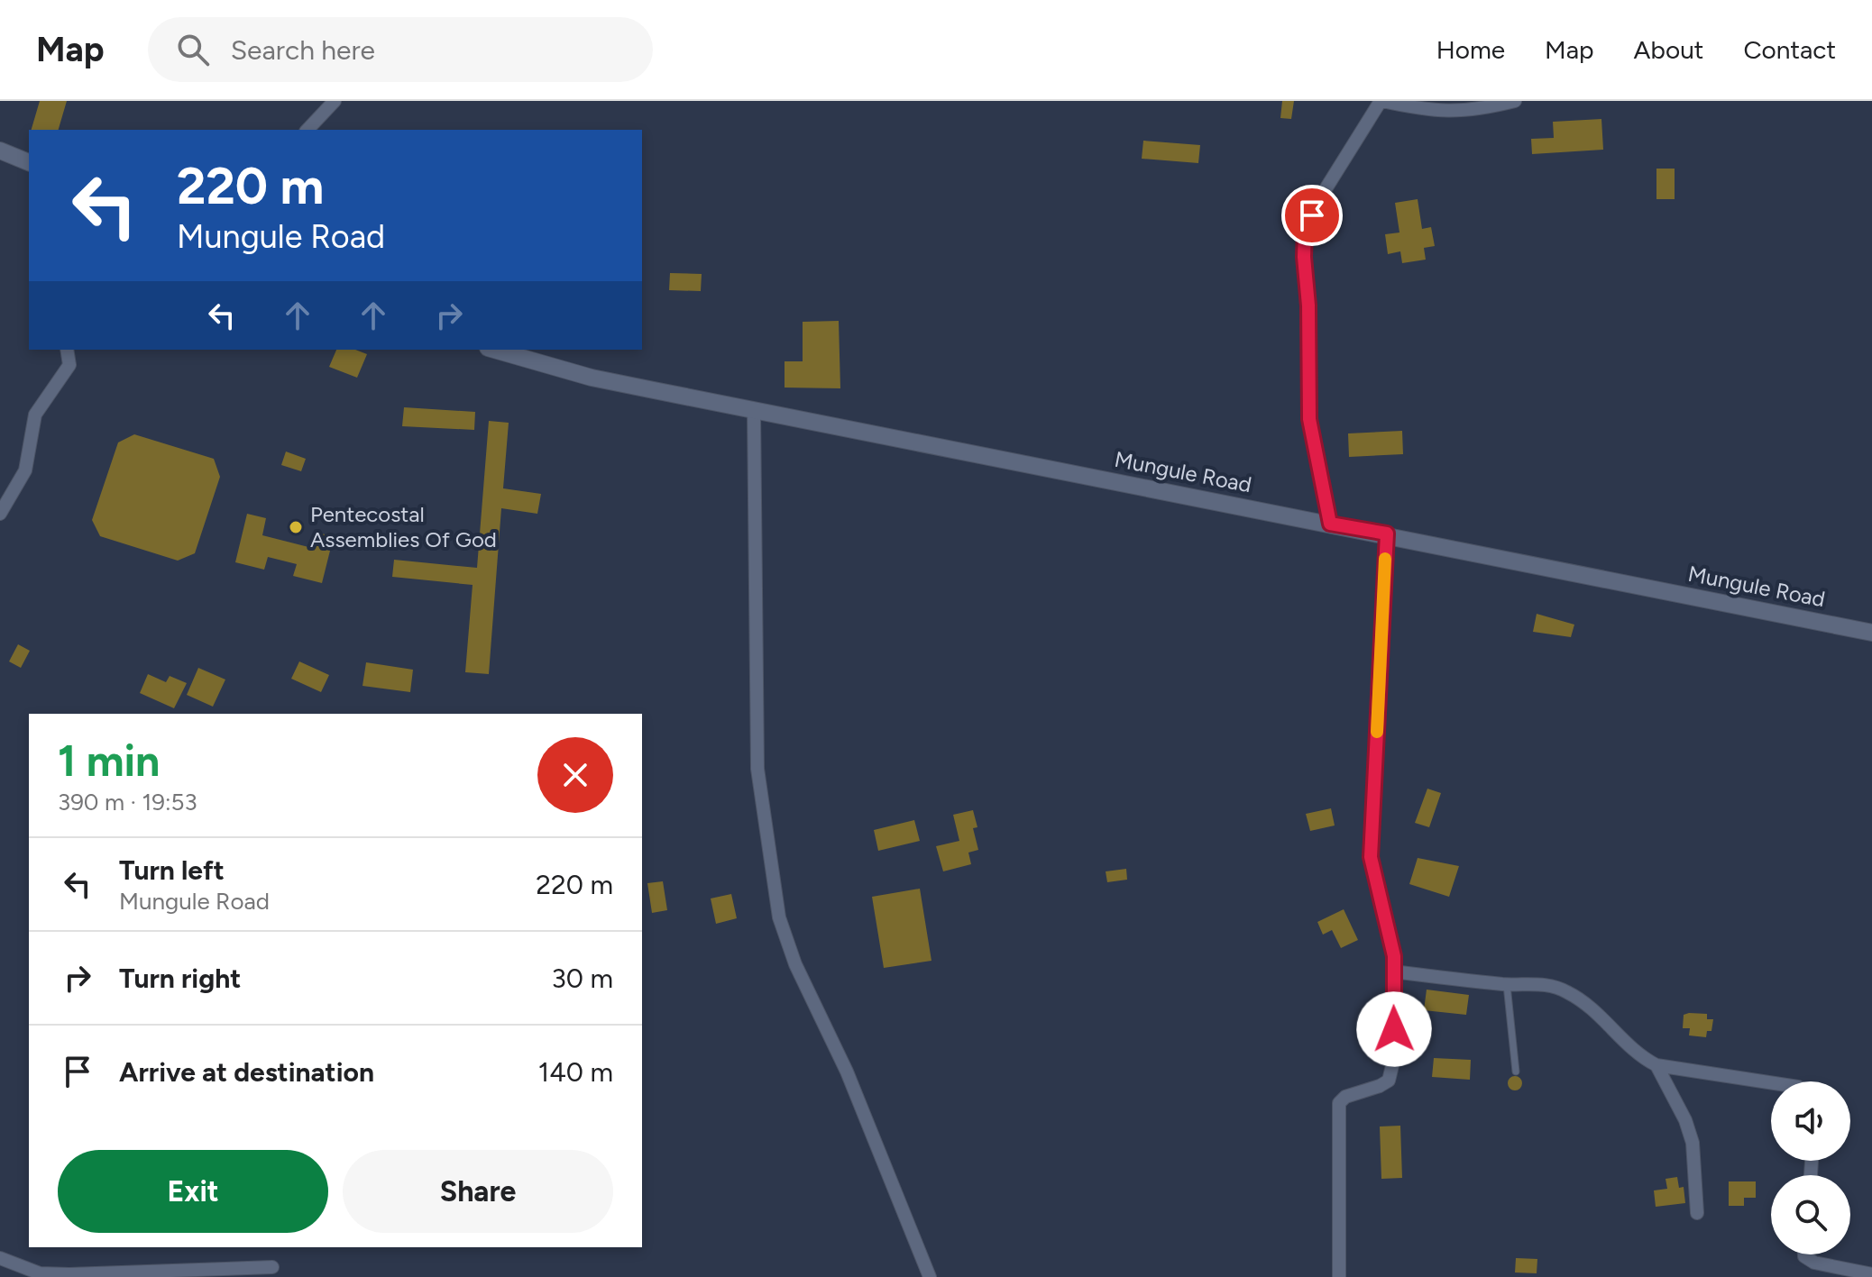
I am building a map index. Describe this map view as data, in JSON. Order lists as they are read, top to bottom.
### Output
{
  "streets": {
    "street": ["Mungule Road"]
  },
  "places": ["Pentecostal Assemblies Of God"],
  "page": {
    "header": "Map",
    "search": "Search here",
    "nav": [
      "Home",
      "Map",
      "About",
      "Contact"
    ],
    "turn": ["220 m", "Mungule Road"],
    "heading": ["1 min", "390 m · 19:53"],
    "list": [
      {
        "name": "Turn left",
        "note": "Mungule Road",
        "value": "220 m"
      },
      {
        "name": "Turn right",
        "value": "30 m"
      },
      {
        "name": "Arrive at destination",
        "value": "140 m"
      }
    ],
    "buttons": ["Exit", "Share"]
  }
}
